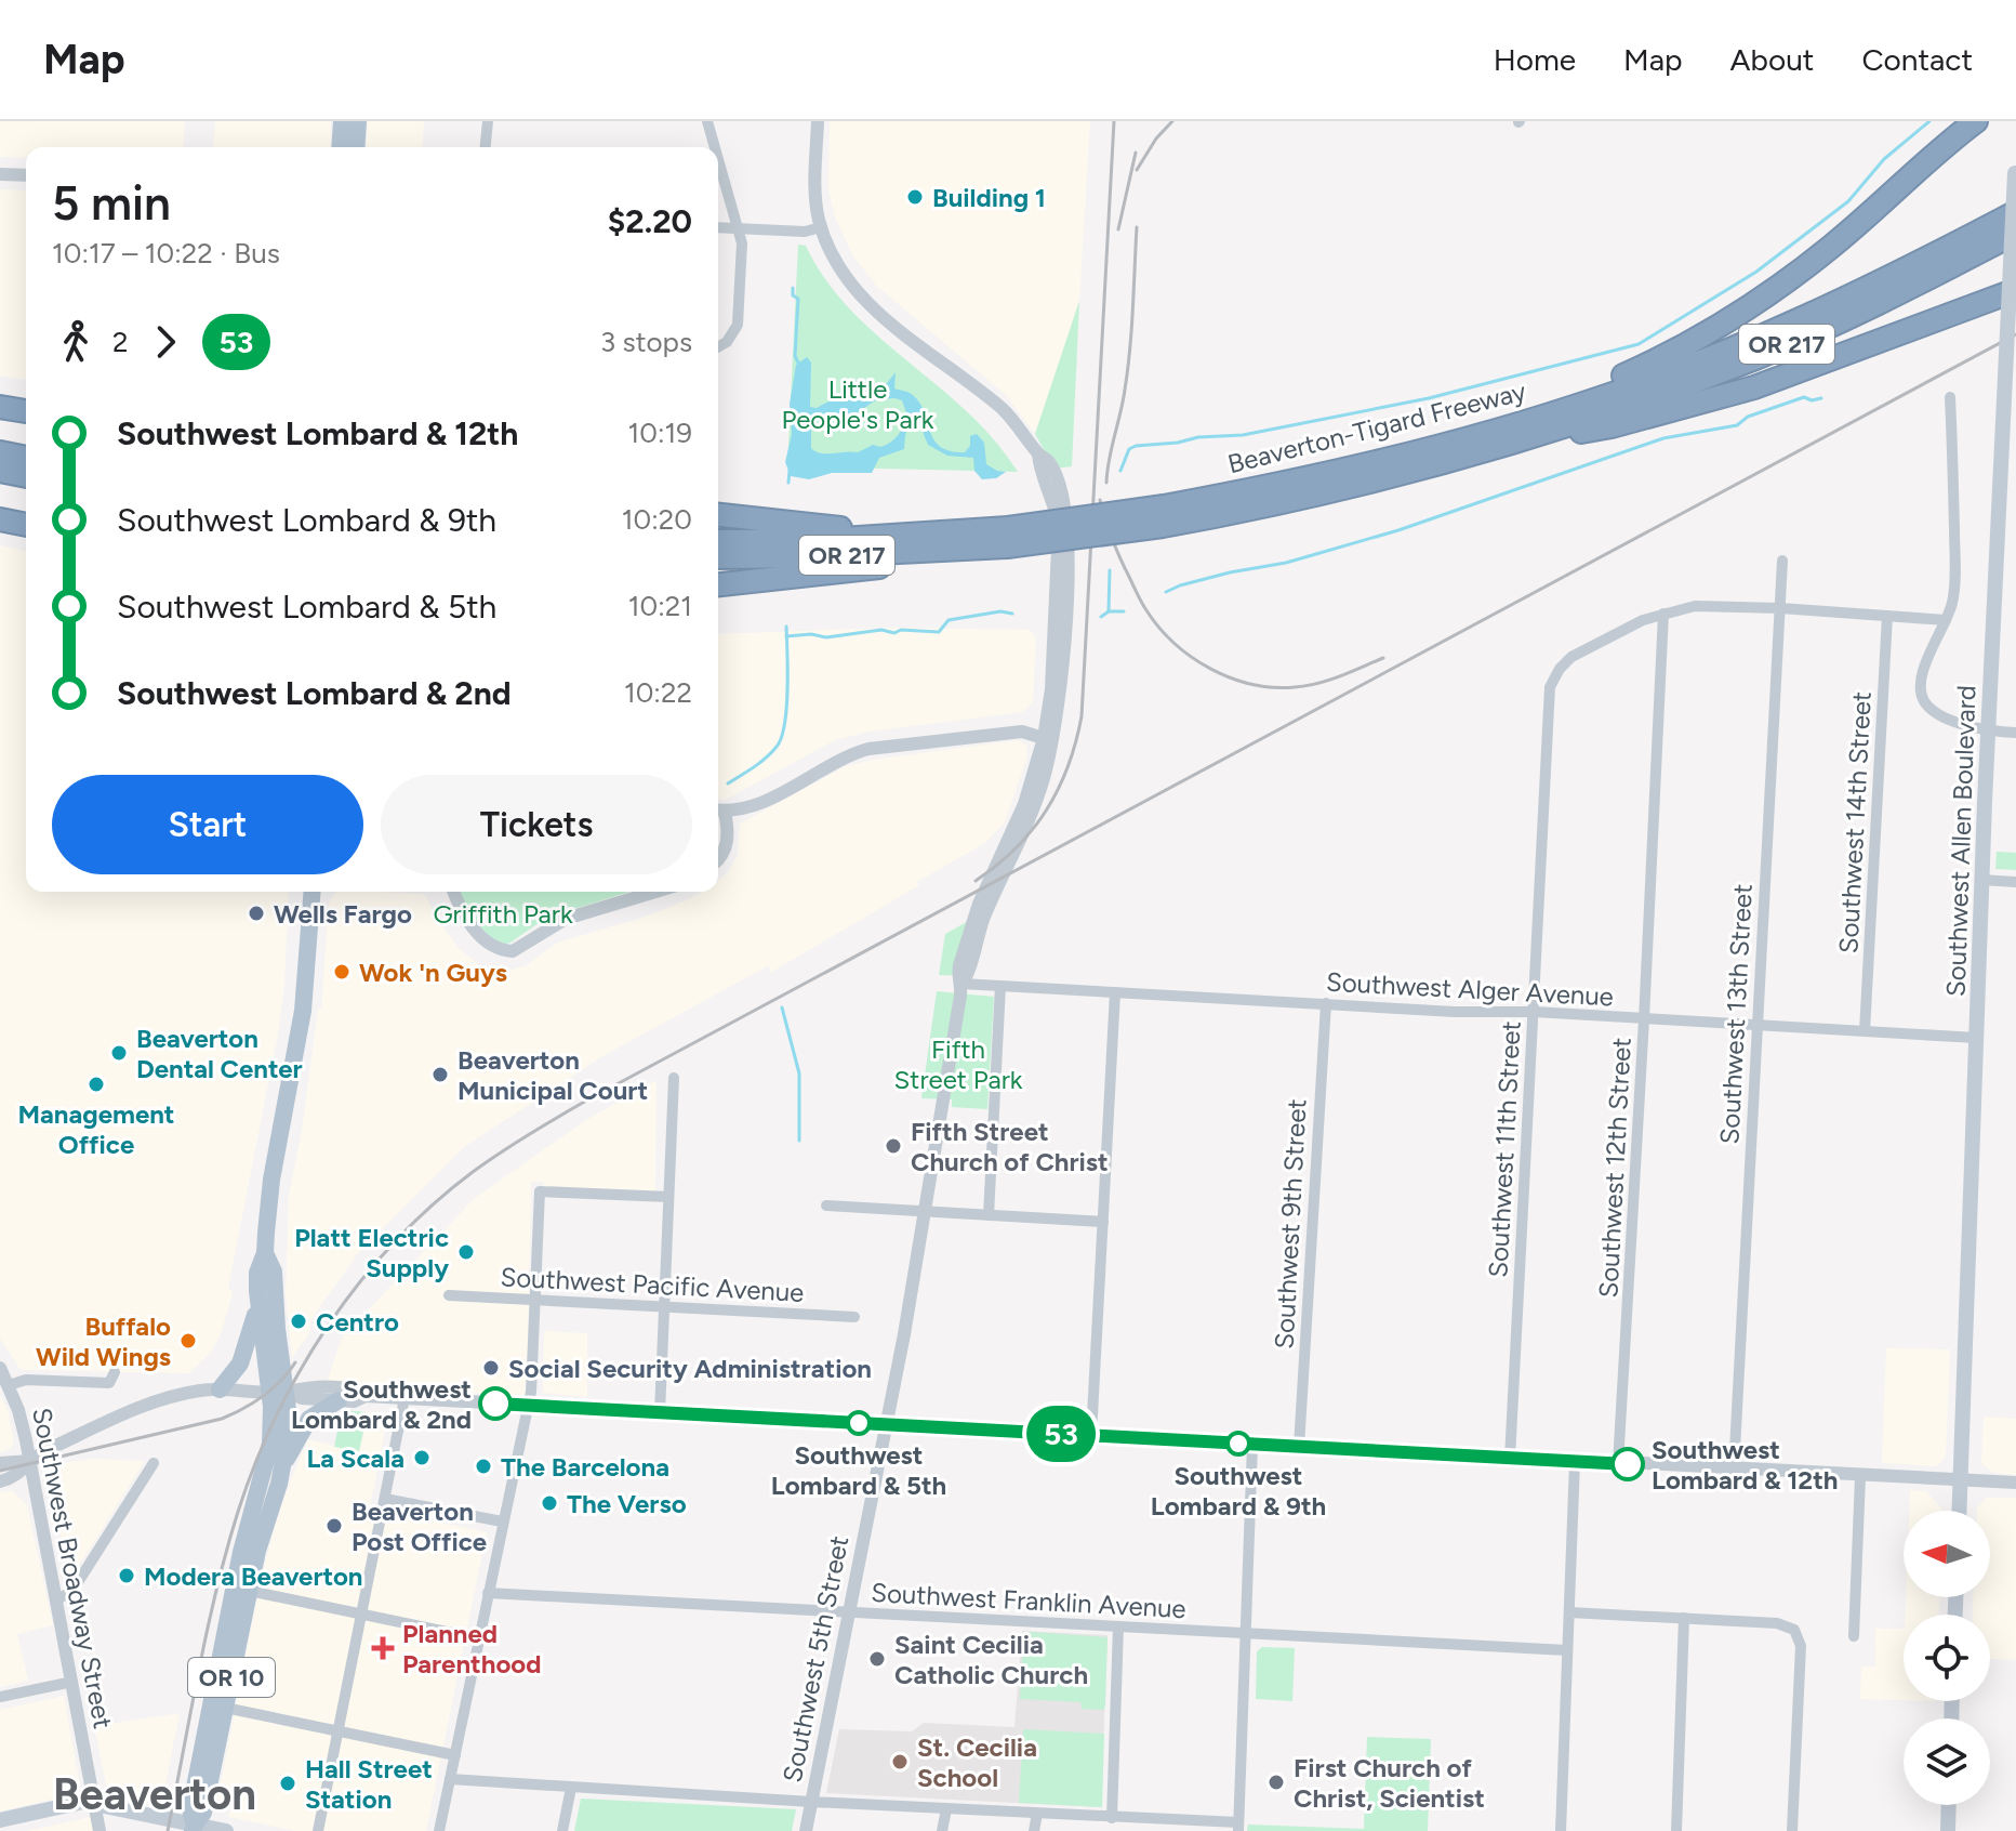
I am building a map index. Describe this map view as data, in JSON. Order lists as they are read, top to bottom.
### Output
{
  "streets": {
    "highway": ["OR 217", "Beaverton-Tigard Freeway"],
    "main road": ["Southwest Allen Boulevard", "OR 10"],
    "street": [
      "Southwest 14th Street",
      "Southwest Alger Avenue",
      "Southwest 13th Street",
      "Southwest 11th Street",
      "Southwest 12th Street",
      "Southwest 9th Street",
      "Southwest Pacific Avenue",
      "Southwest Broadway Street",
      "Southwest Franklin Avenue",
      "Southwest 5th Street"
    ]
  },
  "crossings": [
    ["Southwest 14th Street", "Southwest Alger Avenue"],
    ["Southwest Allen Boulevard", "Southwest Alger Avenue"],
    ["Southwest Alger Avenue", "Southwest 13th Street"],
    ["Southwest Alger Avenue", "Southwest 11th Street"],
    ["Southwest Alger Avenue", "Southwest 12th Street"],
    ["Southwest Alger Avenue", "Southwest 9th Street"],
    ["Southwest Alger Avenue", "Southwest 5th Street"],
    ["Southwest 11th Street", "Southwest 12th Street"],
    ["Southwest Franklin Avenue", "Southwest 5th Street"]
  ],
  "districts": ["Beaverton"],
  "parks": ["Little People's Park", "Griffith Park", "Fifth Street Park"],
  "places": {
    "other": [
      "Building 1",
      "Wells Fargo",
      "Wok 'n Guys",
      "Beaverton Dental Center",
      "Beaverton Municipal Court",
      "Management Office",
      "Fifth Street Church of Christ",
      "Platt Electric Supply",
      "Centro",
      "Buffalo Wild Wings",
      "Social Security Administration",
      "Southwest Lombard & 2nd",
      "Southwest Lombard & 5th",
      "Southwest Lombard & 9th",
      "La Scala",
      "Southwest Lombard & 12th",
      "The Barcelona",
      "The Verso",
      "Beaverton Post Office",
      "Modera Beaverton",
      "Saint Cecilia Catholic Church",
      "St. Cecilia School",
      "First Church of Christ, Scientist",
      "Hall Street Station"
    ],
    "health": ["Planned Parenthood"]
  },
  "lines": ["bus line 53"],
  "north": "left",
  "page": {
    "header": "Map",
    "nav": [
      "Home",
      "Map",
      "About",
      "Contact"
    ],
    "on_map": "53",
    "heading": ["5 min", "10:17 – 10:22 · Bus", "$2.20"],
    "legs": ["2", "53", "3 stops"],
    "list": [
      {
        "name": "Southwest Lombard & 12th",
        "value": "10:19"
      },
      {
        "name": "Southwest Lombard & 9th",
        "value": "10:20"
      },
      {
        "name": "Southwest Lombard & 5th",
        "value": "10:21"
      },
      {
        "name": "Southwest Lombard & 2nd",
        "value": "10:22"
      }
    ],
    "buttons": ["Start", "Tickets"]
  }
}
